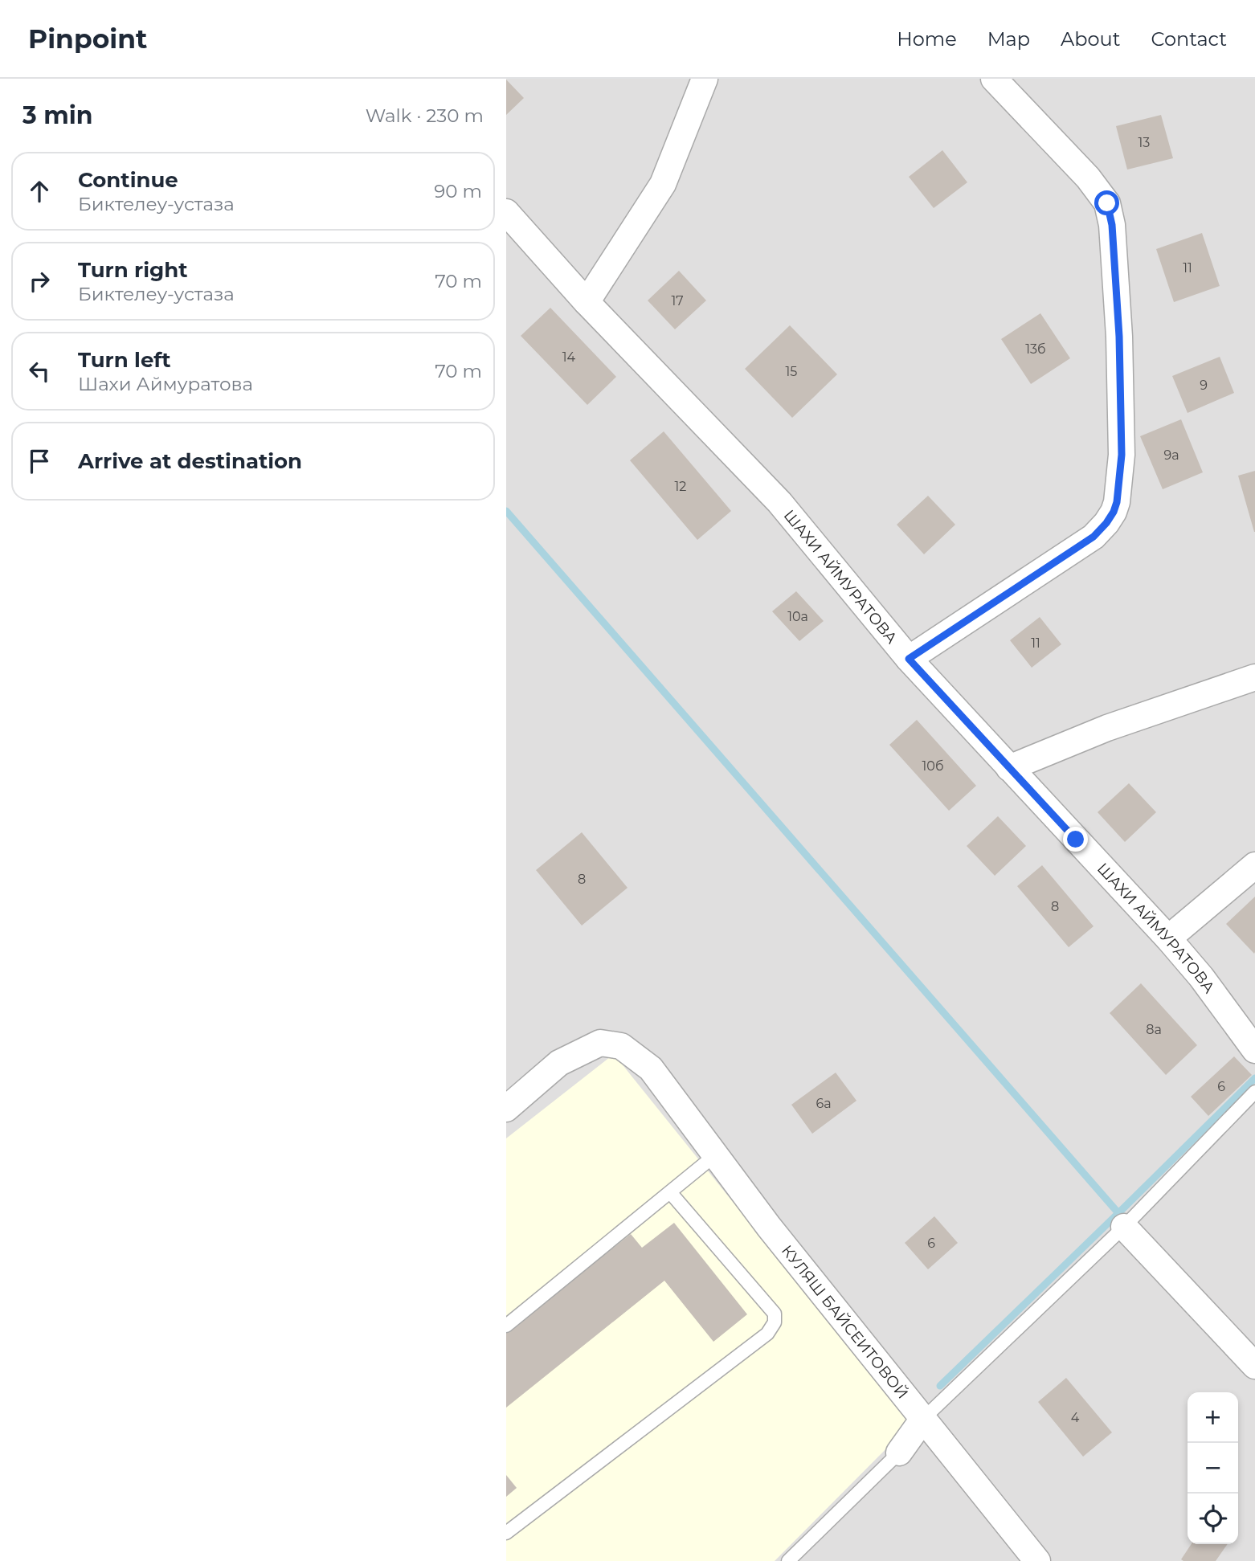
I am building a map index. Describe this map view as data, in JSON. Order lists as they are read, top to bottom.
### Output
{
  "streets": {
    "street": ["ШАХИ АЙМУРАТОВА", "КУЛЯШ БАЙСЕИТОВОЙ"]
  },
  "house_numbers": [
    "13",
    "11",
    "17",
    "13б",
    "14",
    "15",
    "9",
    "9а",
    "12",
    "10а",
    "11",
    "10б",
    "8",
    "8",
    "8а",
    "6",
    "6а",
    "6",
    "4"
  ],
  "page": {
    "header": "Pinpoint",
    "nav": [
      "Home",
      "Map",
      "About",
      "Contact"
    ],
    "heading": ["3 min", "Walk · 230 m"],
    "list": [
      ["Continue", "Биктелеу-устаза", "90 m"],
      ["Turn right", "Биктелеу-устаза", "70 m"],
      ["Turn left", "Шахи Аймуратова", "70 m"],
      "Arrive at destination"
    ],
    "map_buttons": ["+", "−"]
  }
}
